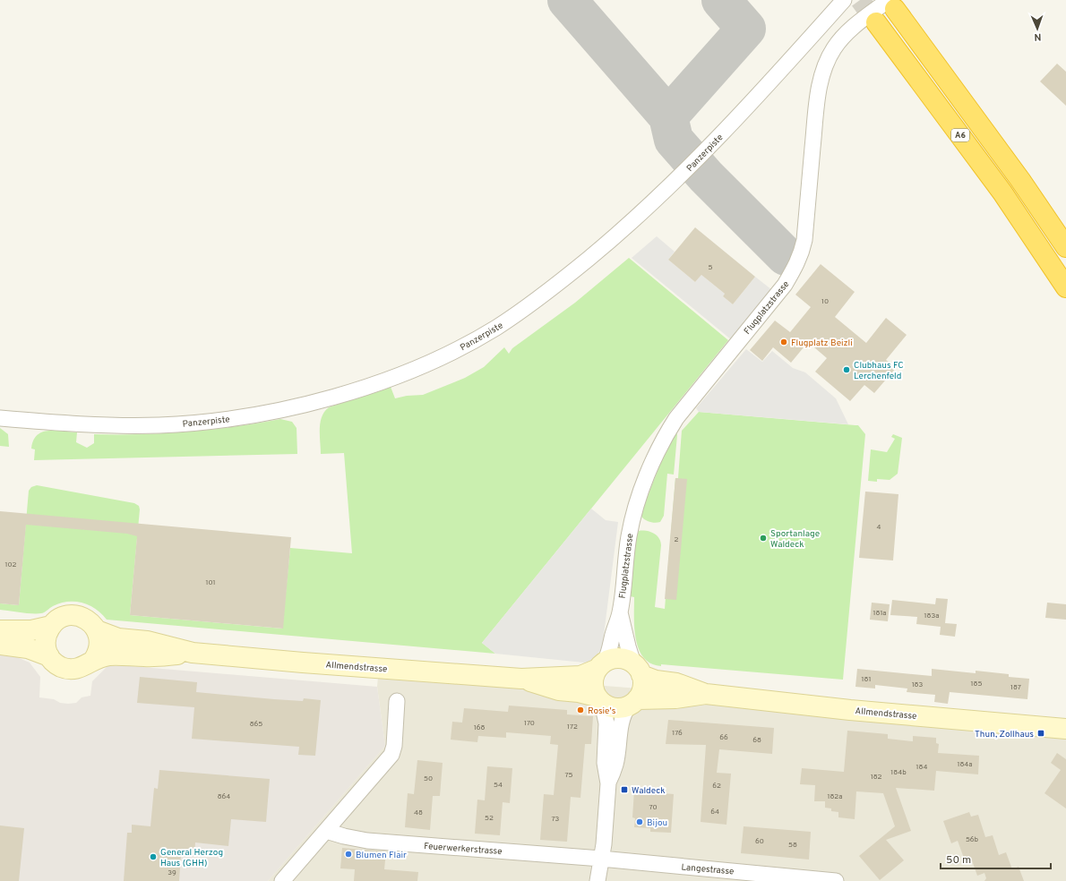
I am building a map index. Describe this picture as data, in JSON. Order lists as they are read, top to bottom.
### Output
{
  "streets": {
    "highway": ["A6"],
    "main road": ["Allmendstrasse"],
    "street": [
      "Panzerpiste",
      "Flugplatzstrasse",
      "Feuerwerkerstrasse",
      "Langestrasse"
    ]
  },
  "crossings": [
    ["A6", "Flugplatzstrasse"],
    ["Flugplatzstrasse", "Allmendstrasse"],
    ["Feuerwerkerstrasse", "Langestrasse"]
  ],
  "places": {
    "other": [
      "Flugplatz Beizli",
      "Clubhaus FC Lerchenfeld",
      "Sportanlage Waldeck",
      "Rosie's",
      "Bijou",
      "Blumen Flair",
      "General Herzog Haus (GHH)"
    ],
    "transit": ["Thun, Zollhaus", "Waldeck"]
  },
  "house_numbers": [
    "5",
    "10",
    "4",
    "2",
    "102",
    "101",
    "181a",
    "183a",
    "181",
    "185",
    "183",
    "187",
    "170",
    "865",
    "172",
    "168",
    "176",
    "66",
    "68",
    "184a",
    "184",
    "184b",
    "75",
    "182",
    "50",
    "54",
    "62",
    "864",
    "182a",
    "70",
    "64",
    "48",
    "52",
    "73",
    "56b",
    "60",
    "58",
    "39"
  ],
  "scale_bar": "50 m",
  "north": "bottom"
}
